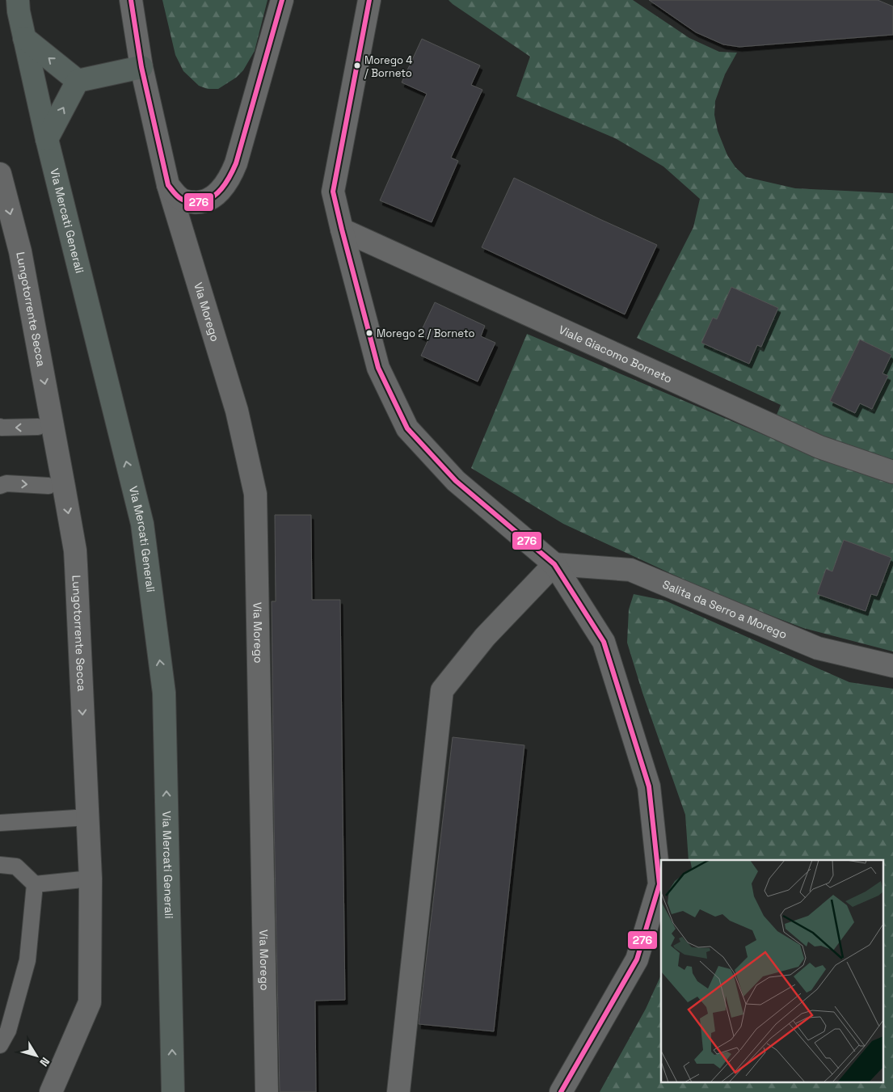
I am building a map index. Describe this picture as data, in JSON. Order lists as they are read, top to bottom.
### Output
{
  "streets": {
    "main road": ["Via Mercati Generali"],
    "street": [
      "Lungotorrente Secca",
      "Via Morego",
      "Viale Giacomo Borneto",
      "Salita da Serro a Morego"
    ]
  },
  "one_way": ["Via Mercati Generali", "Lungotorrente Secca"],
  "places": ["Morego 4 / Borneto", "Morego 2 / Borneto"],
  "lines": ["transit line 276"],
  "north": "bottom right"
}
